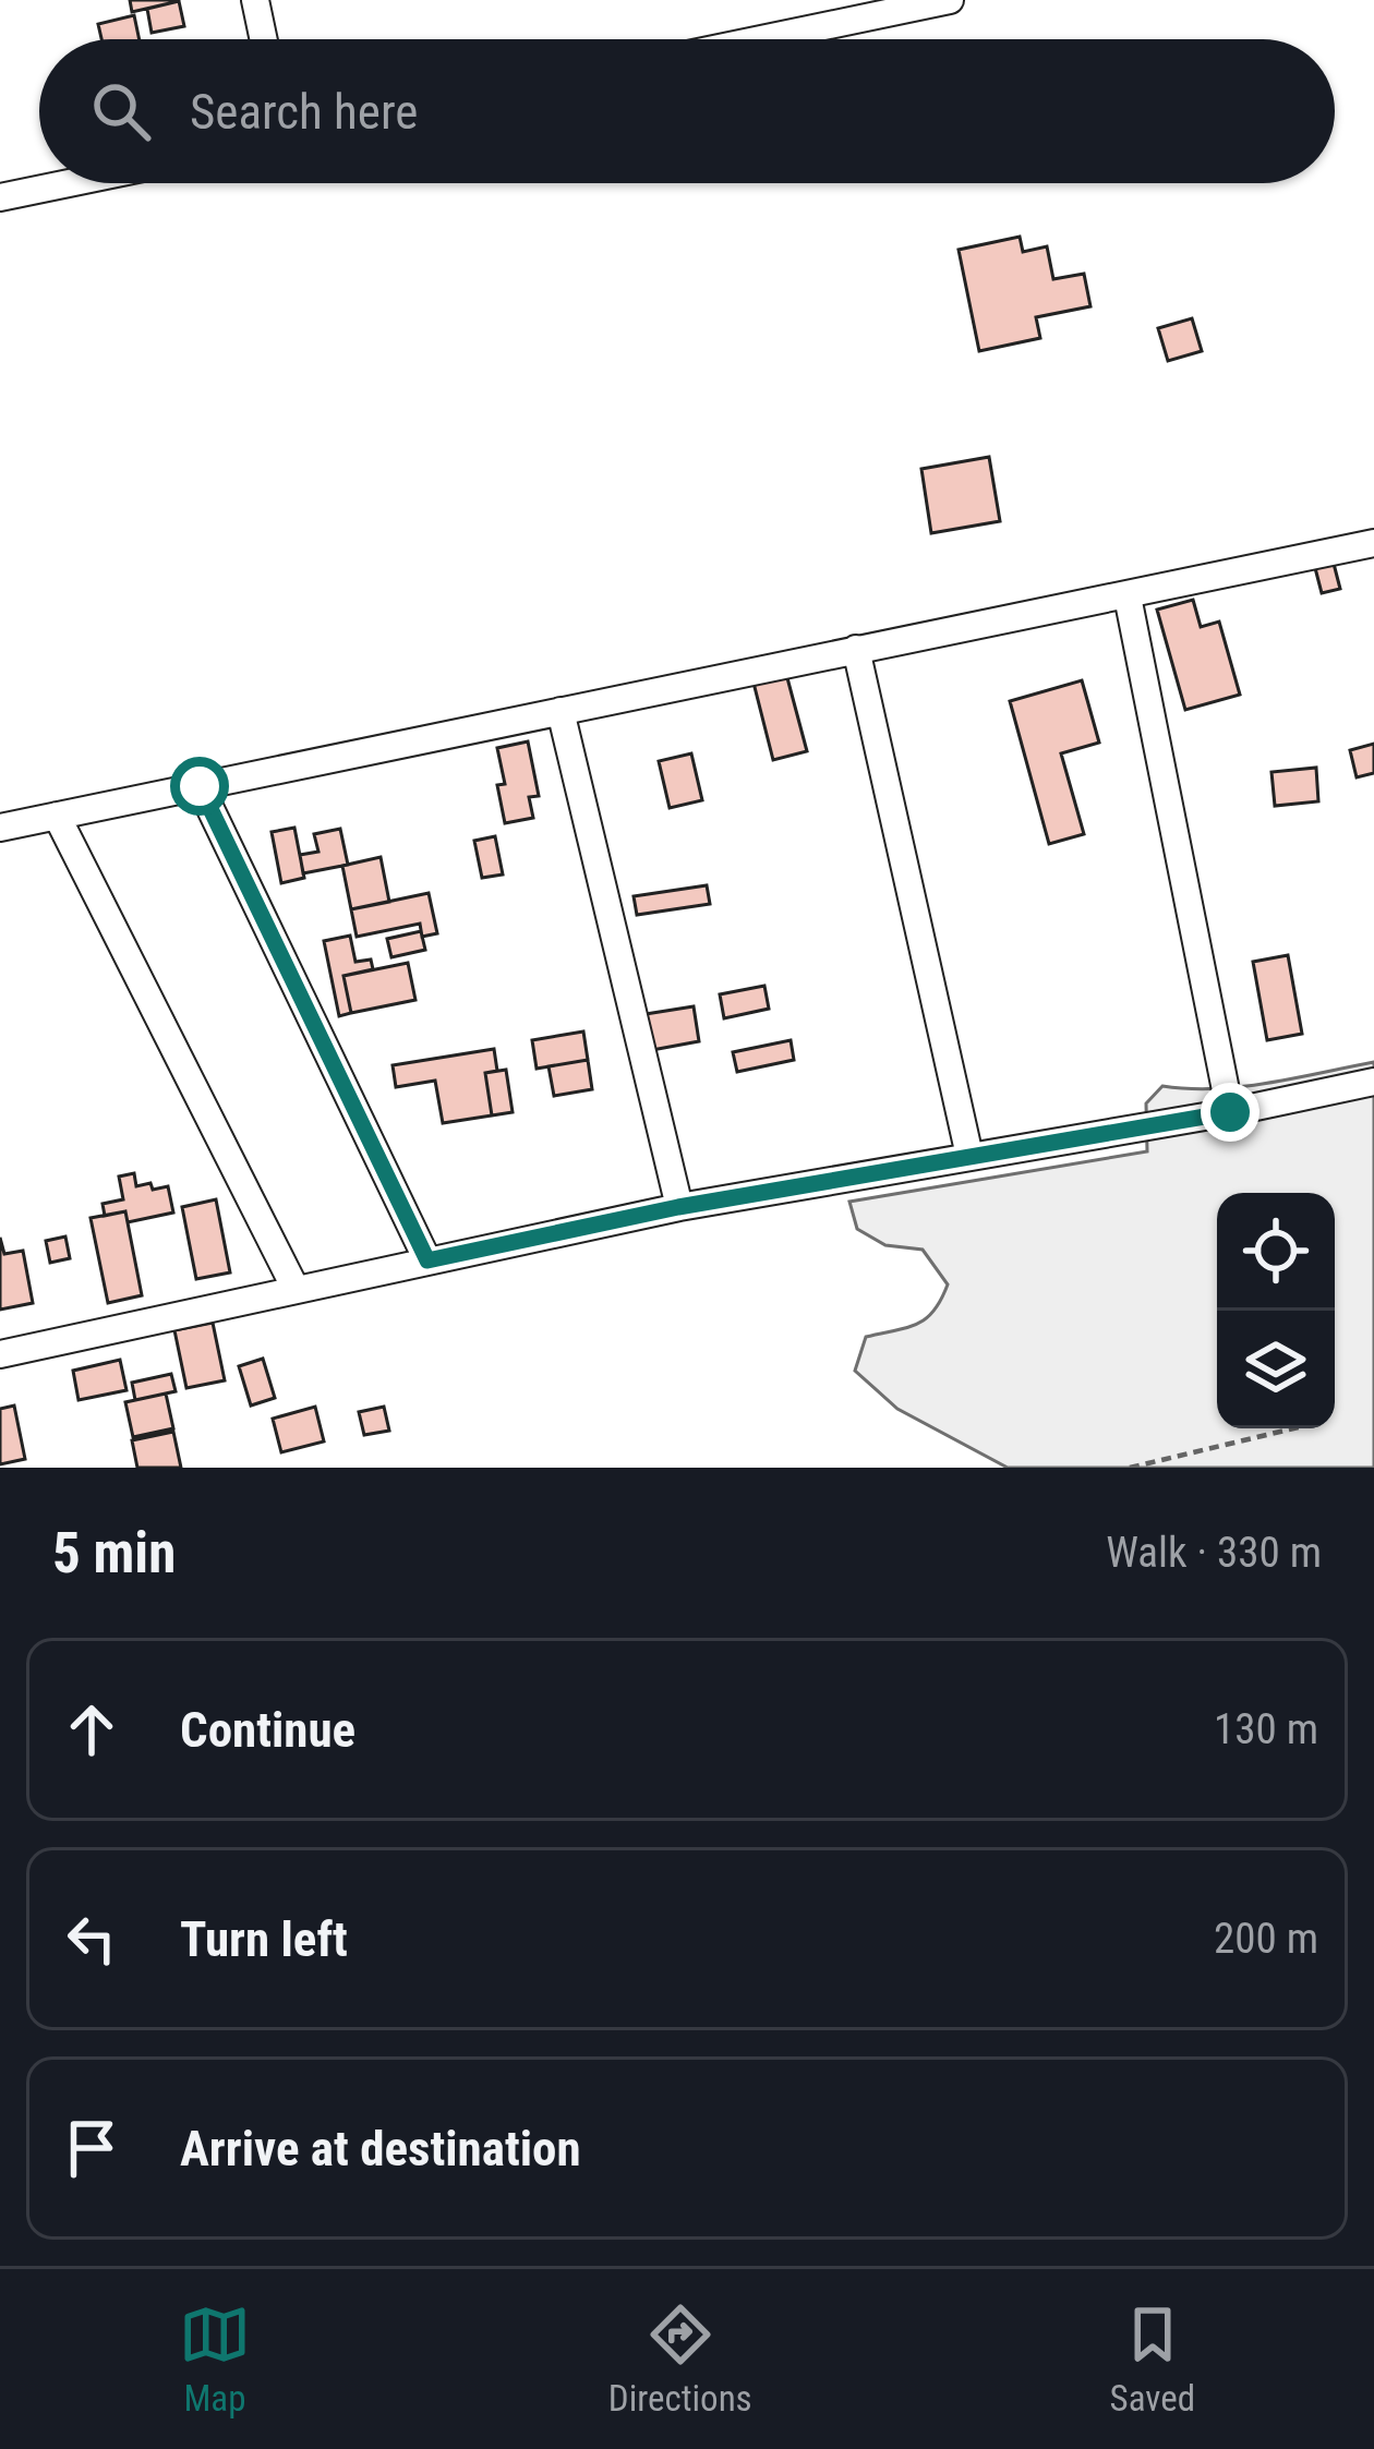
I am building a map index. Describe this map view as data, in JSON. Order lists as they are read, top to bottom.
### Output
{
  "page": {
    "search": "Search here",
    "heading": ["5 min", "Walk · 330 m"],
    "list": [
      ["Continue", "130 m"],
      ["Turn left", "200 m"],
      "Arrive at destination"
    ],
    "nav": ["Map", "Directions", "Saved"]
  }
}
